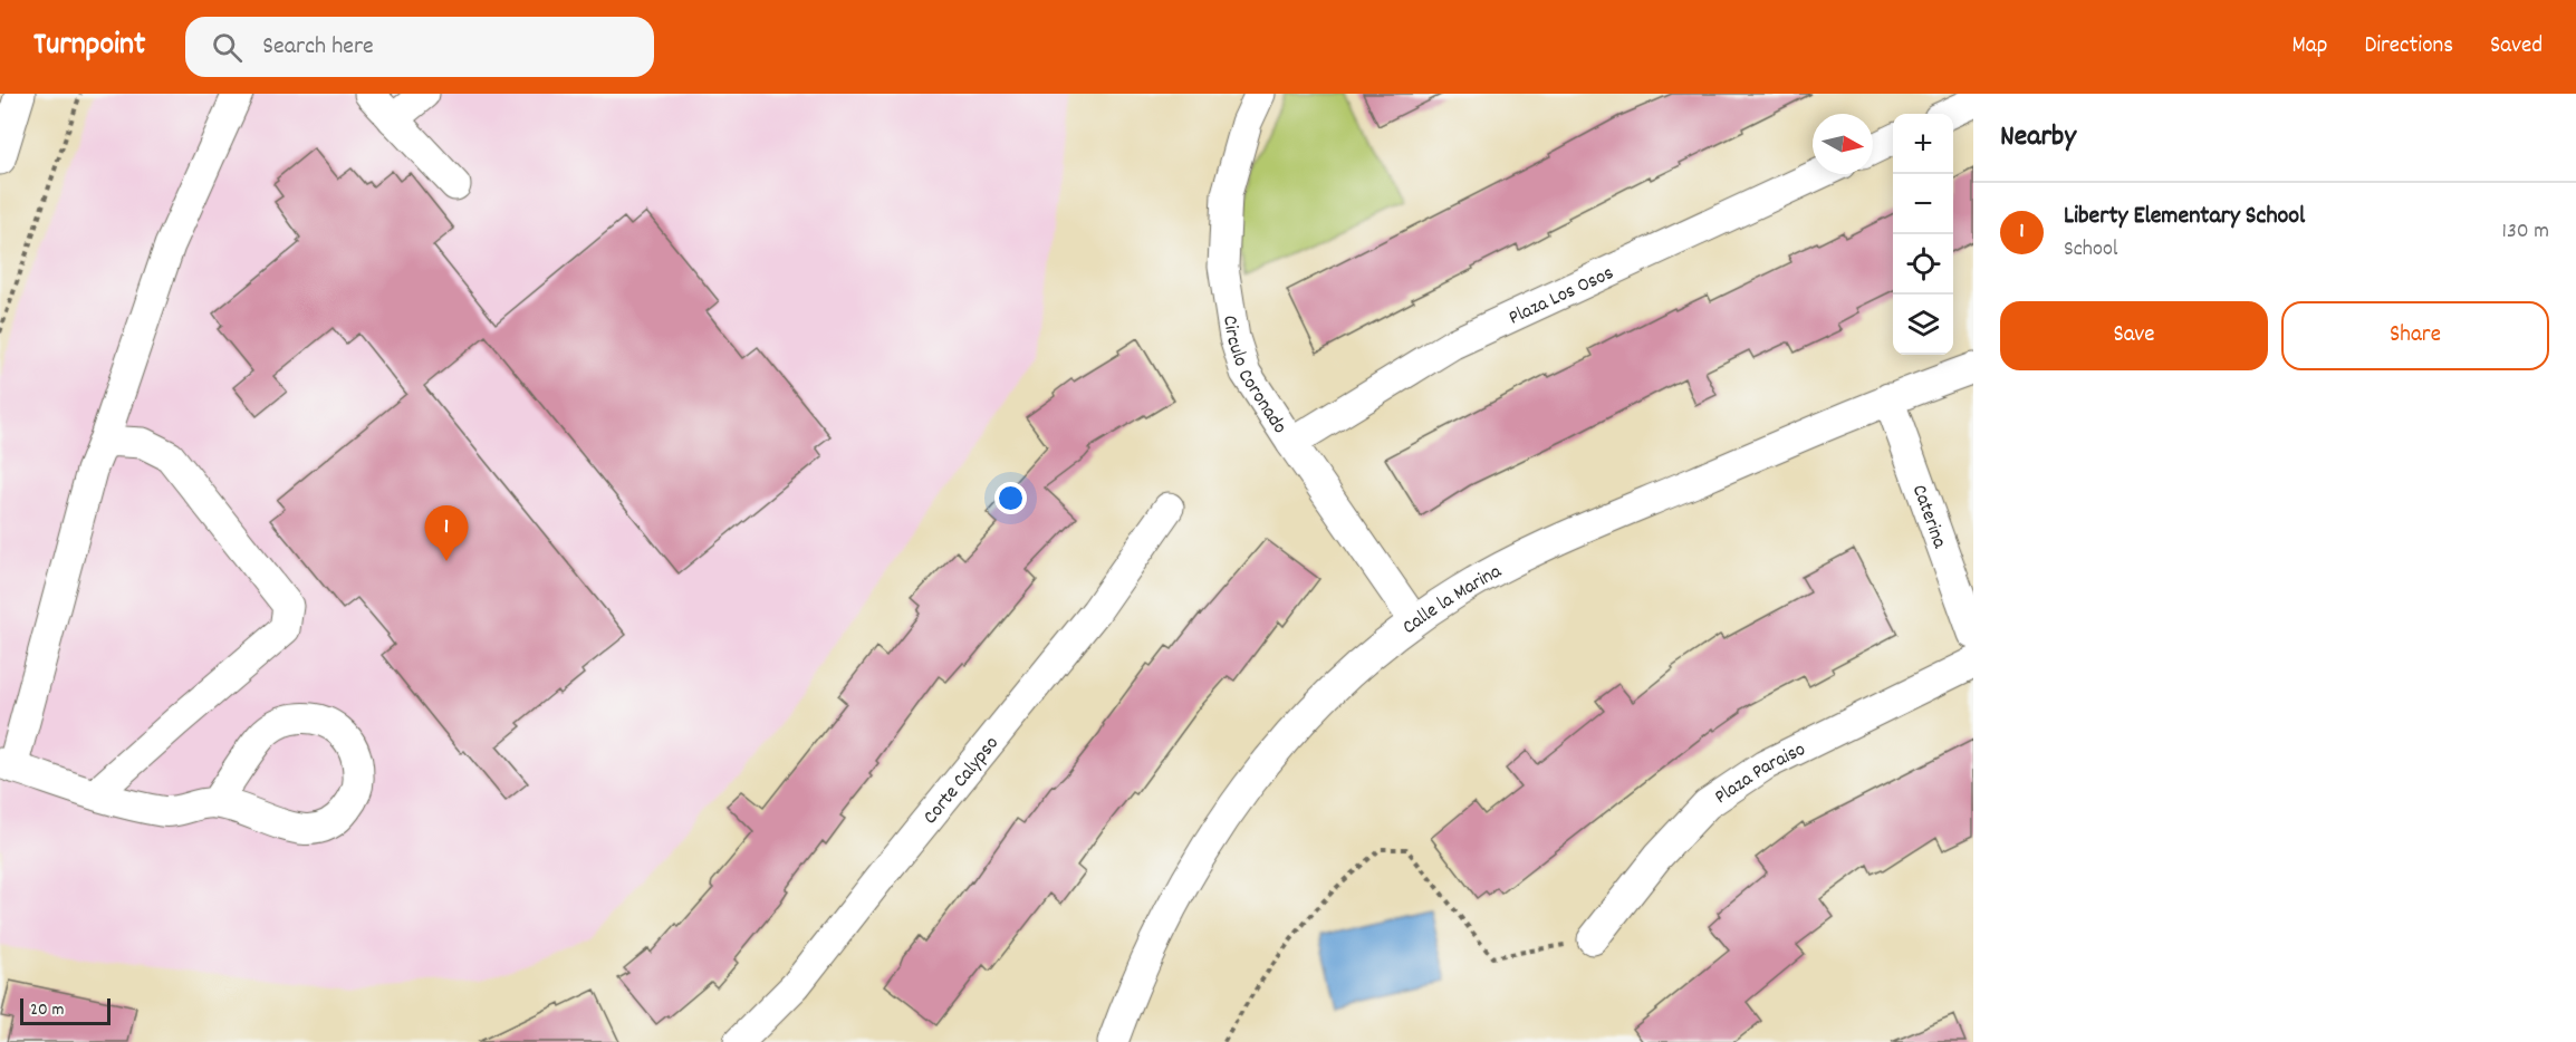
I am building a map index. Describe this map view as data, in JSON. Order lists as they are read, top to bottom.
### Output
{
  "streets": {
    "street": [
      "Plaza Los Osos",
      "Circulo Coronado",
      "Caterina",
      "Calle la Marina",
      "Plaza Paraiso",
      "Corte Calypso"
    ]
  },
  "crossings": [
    ["Plaza Los Osos", "Circulo Coronado"],
    ["Circulo Coronado", "Calle la Marina"],
    ["Caterina", "Calle la Marina"]
  ],
  "scale_bar": "20 m",
  "north": "right",
  "page": {
    "header": "Turnpoint",
    "search": "Search here",
    "nav": ["Map", "Directions", "Saved"],
    "heading": "Nearby",
    "map_buttons": ["+", "−"],
    "list": [
      {
        "mark": "1",
        "name": "Liberty Elementary School",
        "note": "School",
        "value": "130 m"
      }
    ],
    "buttons": ["Save", "Share"],
    "pins": "1",
    "scale": "20 m"
  }
}
